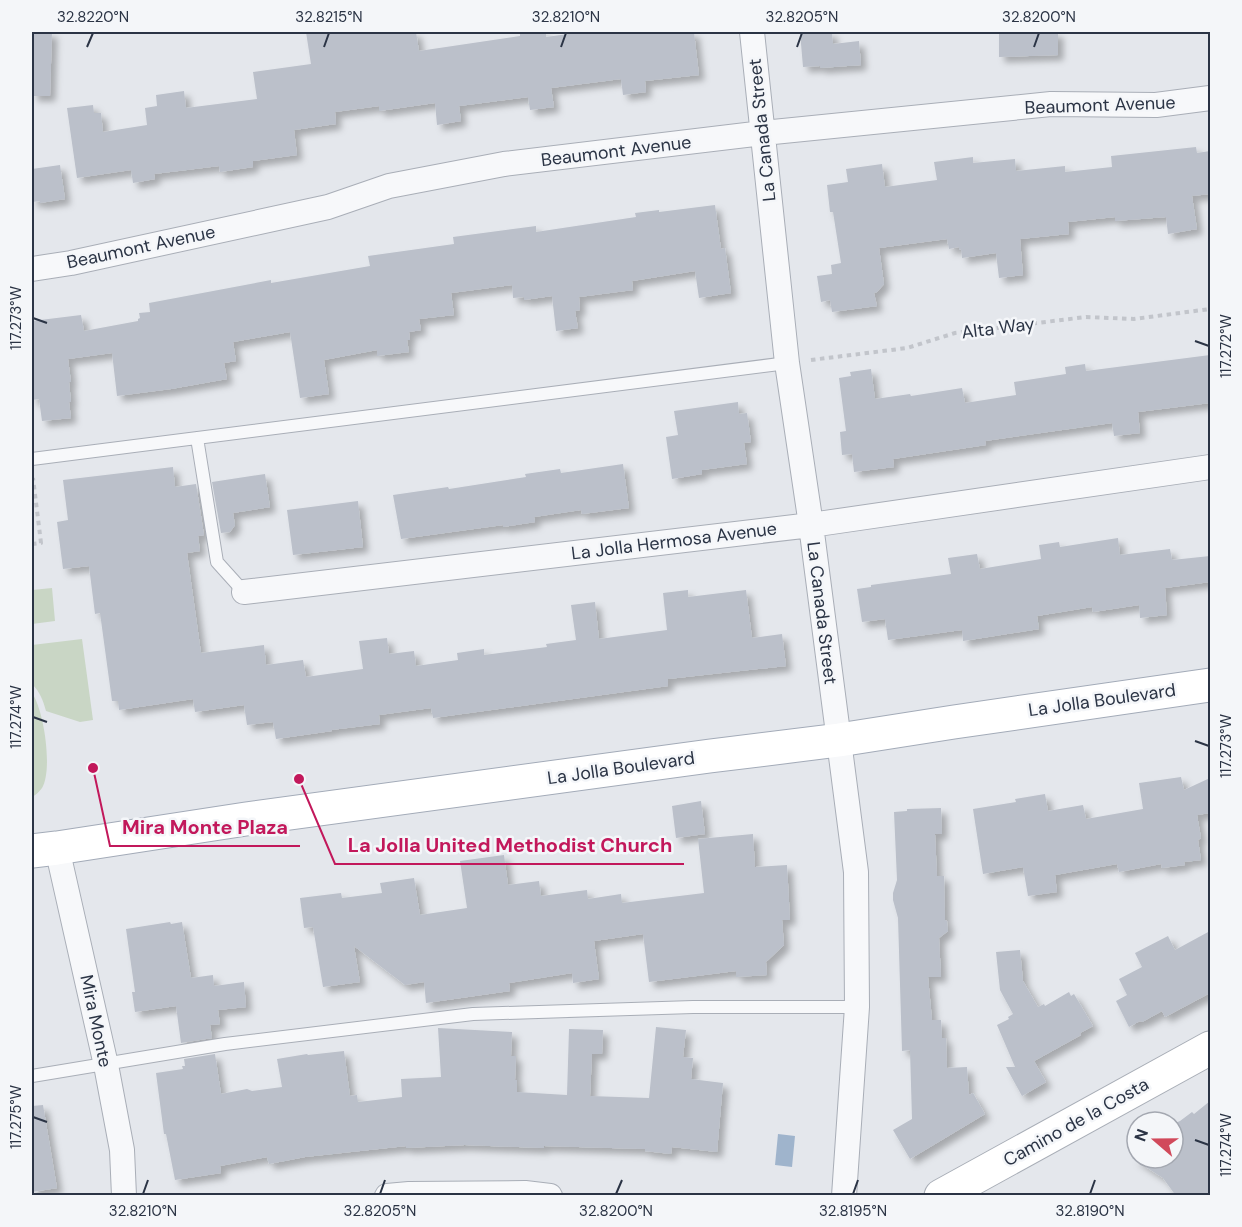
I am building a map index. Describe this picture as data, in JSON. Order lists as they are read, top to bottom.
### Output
{
  "streets": {
    "main road": ["La Jolla Boulevard", "Camino de la Costa"],
    "street": [
      "Beaumont Avenue",
      "La Canada Street",
      "La Jolla Hermosa Avenue",
      "Mira Monte"
    ],
    "path": ["Alta Way"]
  },
  "crossings": [
    ["Beaumont Avenue", "La Canada Street"],
    ["La Canada Street", "Alta Way"],
    ["La Canada Street", "La Jolla Hermosa Avenue"],
    ["La Canada Street", "La Jolla Boulevard"],
    ["La Jolla Boulevard", "Mira Monte"]
  ],
  "places": ["Mira Monte Plaza", "La Jolla United Methodist Church"],
  "north": "left",
  "coordinates": [
    "32.8220°N",
    "32.8215°N",
    "32.8210°N",
    "32.8205°N",
    "32.8200°N",
    "117.273°W",
    "117.272°W",
    "117.274°W",
    "117.275°W",
    "32.8195°N",
    "32.8190°N"
  ]
}
